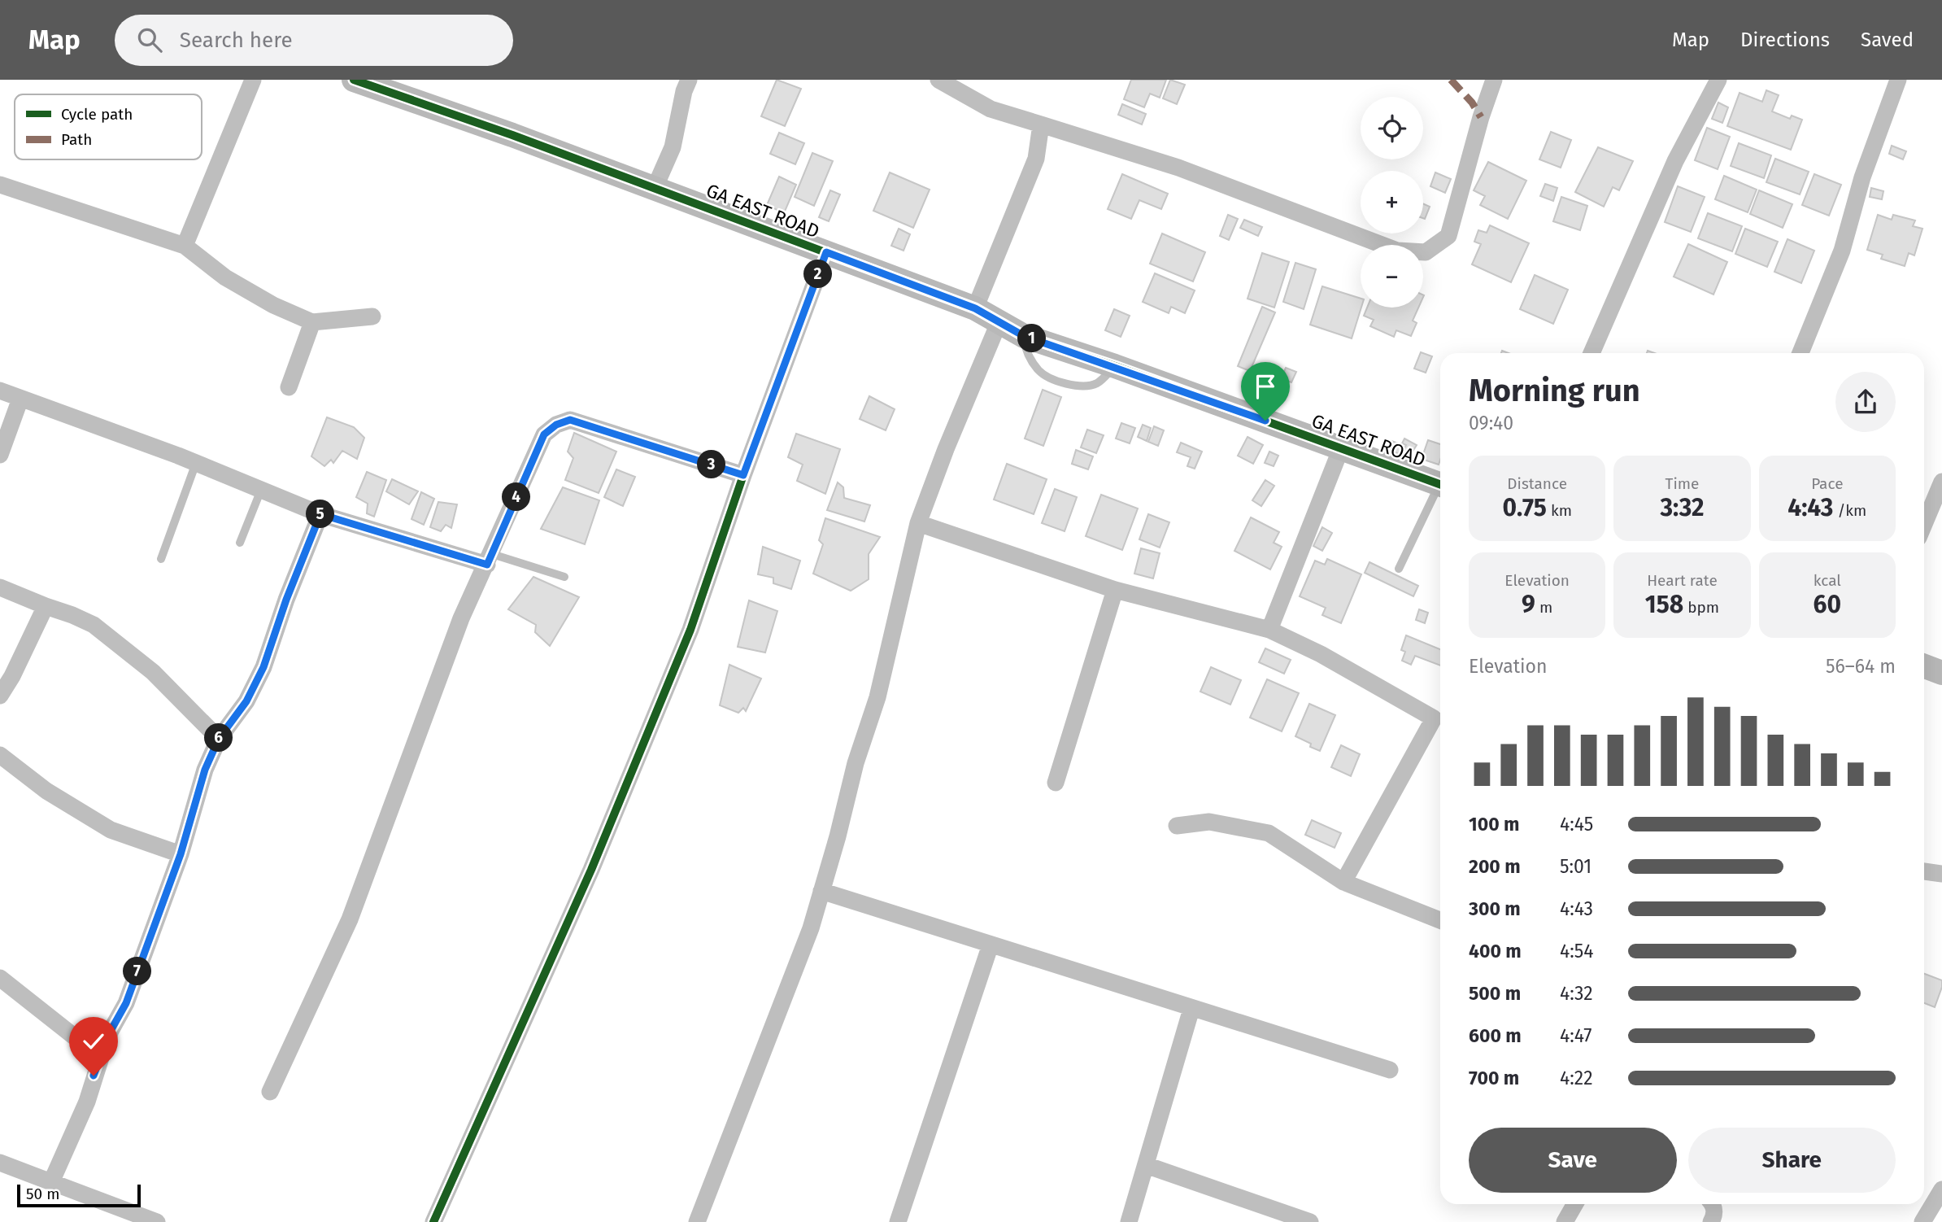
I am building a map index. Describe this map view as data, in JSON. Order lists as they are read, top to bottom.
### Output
{
  "streets": {
    "street": ["GA EAST ROAD"]
  },
  "legend": ["Cycle path", "Path"],
  "scale_bar": "50 m",
  "page": {
    "header": "Map",
    "search": "Search here",
    "nav": ["Map", "Directions", "Saved"],
    "map_buttons": ["+", "−"],
    "pins": [
      "2",
      "1",
      "3",
      "4",
      "5",
      "6",
      "7"
    ],
    "heading": ["Morning run", "09:40"],
    "stats": [
      ["Distance", "0.75 km"],
      ["Time", "3:32"],
      ["Pace", "4:43 /km"],
      ["Elevation", "9 m"],
      ["Heart rate", "158 bpm"],
      ["kcal", "60"]
    ],
    "chart": ["Elevation", "56–64 m"],
    "list": [
      {
        "name": "100 m",
        "note": "4:45"
      },
      {
        "name": "200 m",
        "note": "5:01"
      },
      {
        "name": "300 m",
        "note": "4:43"
      },
      {
        "name": "400 m",
        "note": "4:54"
      },
      {
        "name": "500 m",
        "note": "4:32"
      },
      {
        "name": "600 m",
        "note": "4:47"
      },
      {
        "name": "700 m",
        "note": "4:22"
      }
    ],
    "buttons": ["Save", "Share"],
    "scale": "50 m"
  }
}
